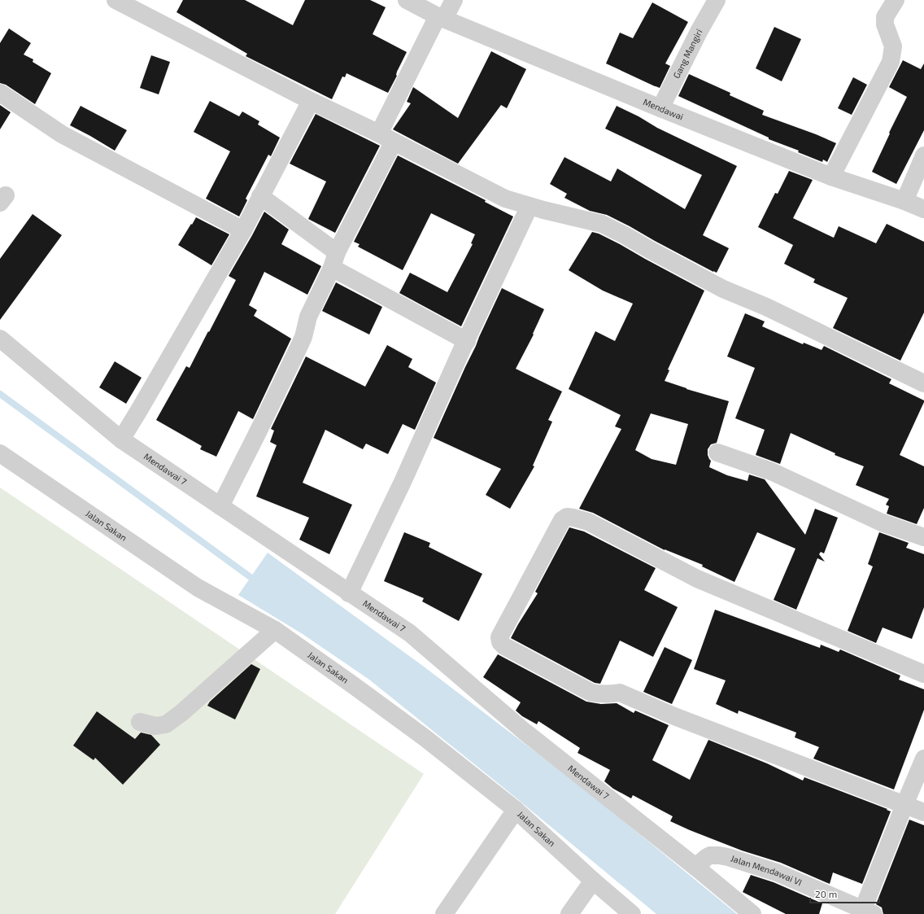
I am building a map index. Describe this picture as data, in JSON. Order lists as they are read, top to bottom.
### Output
{
  "streets": {
    "street": [
      "Gang Mangiri",
      "Mendawai",
      "Mendawai 7",
      "Jalan Sakan",
      "Jalan Mendawai VI"
    ]
  },
  "crossings": [
    ["Gang Mangiri", "Mendawai"],
    ["Mendawai 7", "Jalan Mendawai VI"]
  ],
  "scale_bar": "20 m"
}
